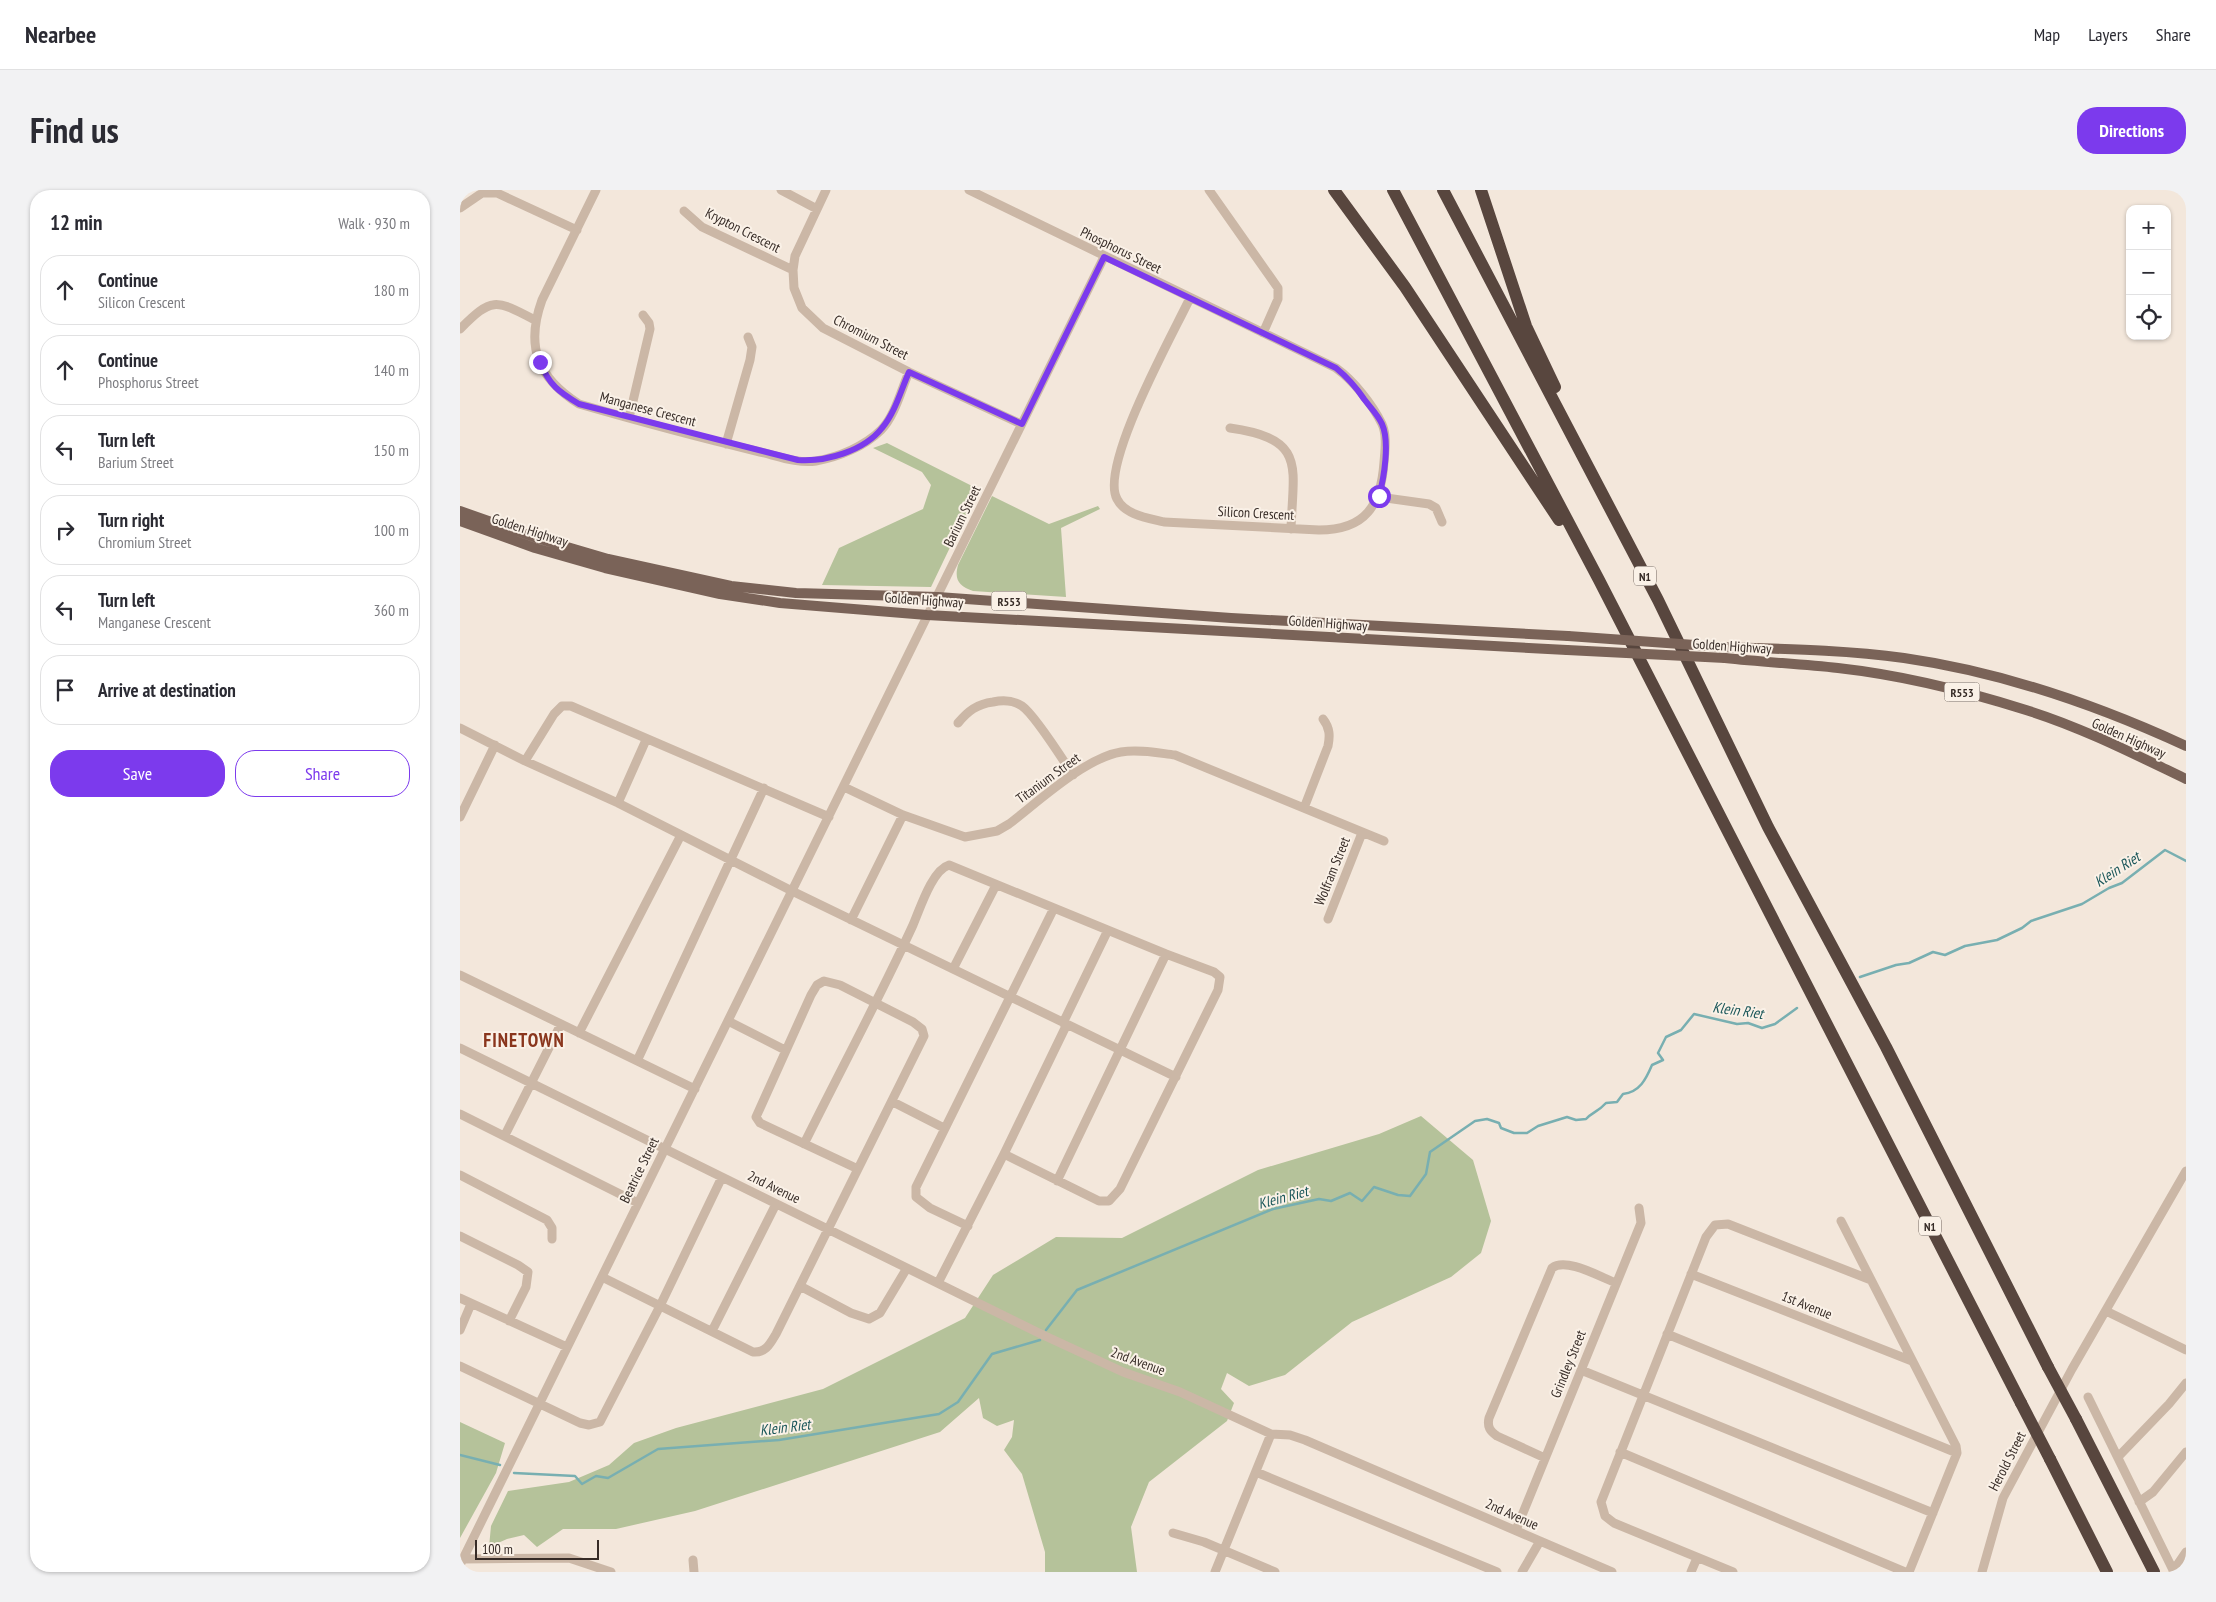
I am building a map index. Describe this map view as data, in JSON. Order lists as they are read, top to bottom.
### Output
{
  "streets": {
    "highway": ["N1"],
    "main road": ["Golden Highway", "R553"],
    "street": [
      "Krypton Crescent",
      "Phosphorus Street",
      "Chromium Street",
      "Manganese Crescent",
      "Silicon Crescent",
      "Barium Street",
      "Titanium Street",
      "Wolfram Street",
      "Beatrice Street",
      "2nd Avenue",
      "1st Avenue",
      "Grindley Street",
      "Herold Street"
    ]
  },
  "crossings": [
    ["Krypton Crescent", "Chromium Street"],
    ["Phosphorus Street", "Silicon Crescent"],
    ["Phosphorus Street", "Barium Street"],
    ["Chromium Street", "Manganese Crescent"],
    ["Chromium Street", "Barium Street"],
    ["Barium Street", "Golden Highway"],
    ["Barium Street", "Titanium Street"],
    ["Barium Street", "Beatrice Street"],
    ["Titanium Street", "Wolfram Street"],
    ["Titanium Street", "Beatrice Street"],
    ["Beatrice Street", "2nd Avenue"],
    ["2nd Avenue", "Grindley Street"]
  ],
  "districts": ["FINETOWN"],
  "water": ["Klein Riet"],
  "scale_bar": "100 m",
  "page": {
    "header": "Nearbee",
    "nav": ["Map", "Layers", "Share"],
    "title": "Find us",
    "buttons": [
      "Directions",
      ["Save", "Share"]
    ],
    "heading": ["12 min", "Walk · 930 m"],
    "map_buttons": ["+", "−"],
    "list": [
      ["Continue", "Silicon Crescent", "180 m"],
      ["Continue", "Phosphorus Street", "140 m"],
      ["Turn left", "Barium Street", "150 m"],
      ["Turn right", "Chromium Street", "100 m"],
      ["Turn left", "Manganese Crescent", "360 m"],
      "Arrive at destination"
    ],
    "scale": "100 m"
  }
}
